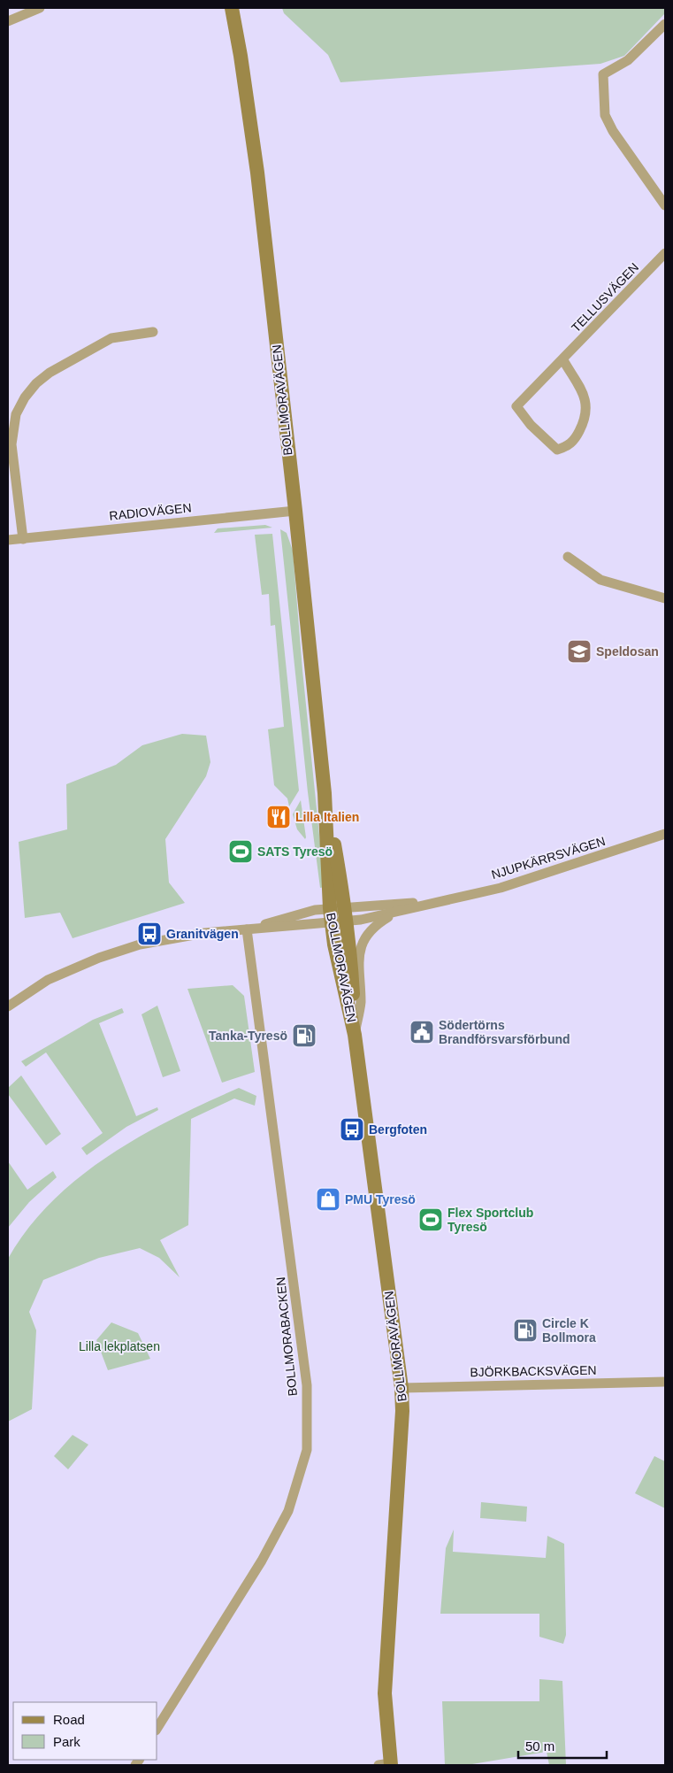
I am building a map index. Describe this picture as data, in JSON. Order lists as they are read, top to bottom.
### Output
{
  "streets": {
    "street": [
      "TELLUSVÄGEN",
      "BOLLMORAVÄGEN",
      "RADIOVÄGEN",
      "NJUPKÄRRSVÄGEN",
      "BOLLMORABACKEN",
      "BJÖRKBACKSVÄGEN"
    ]
  },
  "crossings": [
    ["BOLLMORAVÄGEN", "RADIOVÄGEN"],
    ["BOLLMORAVÄGEN", "NJUPKÄRRSVÄGEN"],
    ["BOLLMORAVÄGEN", "BJÖRKBACKSVÄGEN"],
    ["NJUPKÄRRSVÄGEN", "BOLLMORABACKEN"]
  ],
  "parks": ["Lilla lekplatsen"],
  "places": {
    "school or university": ["Speldosan"],
    "restaurant": ["Lilla Italien"],
    "sports": ["SATS Tyresö", "Flex Sportclub Tyresö"],
    "bus stop": ["Granitvägen", "Bergfoten"],
    "public building": ["Södertörns Brandförsvarsförbund"],
    "fuel station": ["Tanka-Tyresö", "Circle K Bollmora"],
    "shop": ["PMU Tyresö"]
  },
  "legend": ["Road", "Park"],
  "scale_bar": "50 m"
}
